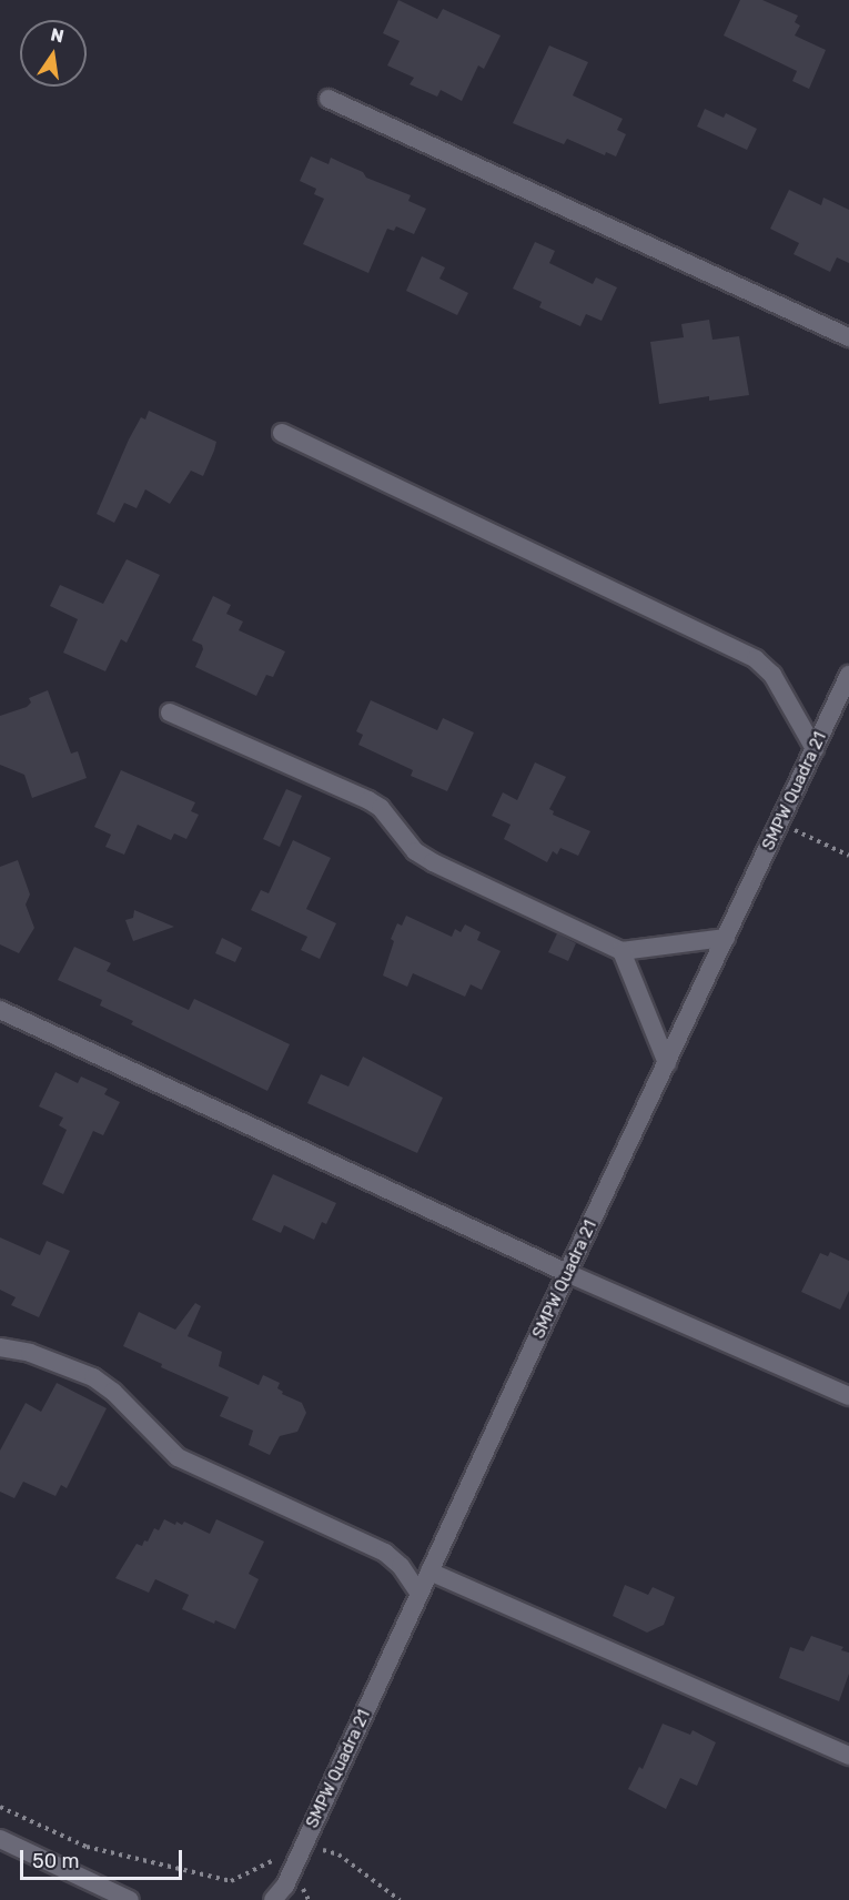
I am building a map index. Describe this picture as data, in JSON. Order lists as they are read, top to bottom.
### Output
{
  "streets": {
    "street": ["SMPW Quadra 21"]
  },
  "scale_bar": "50 m",
  "north": "top"
}
